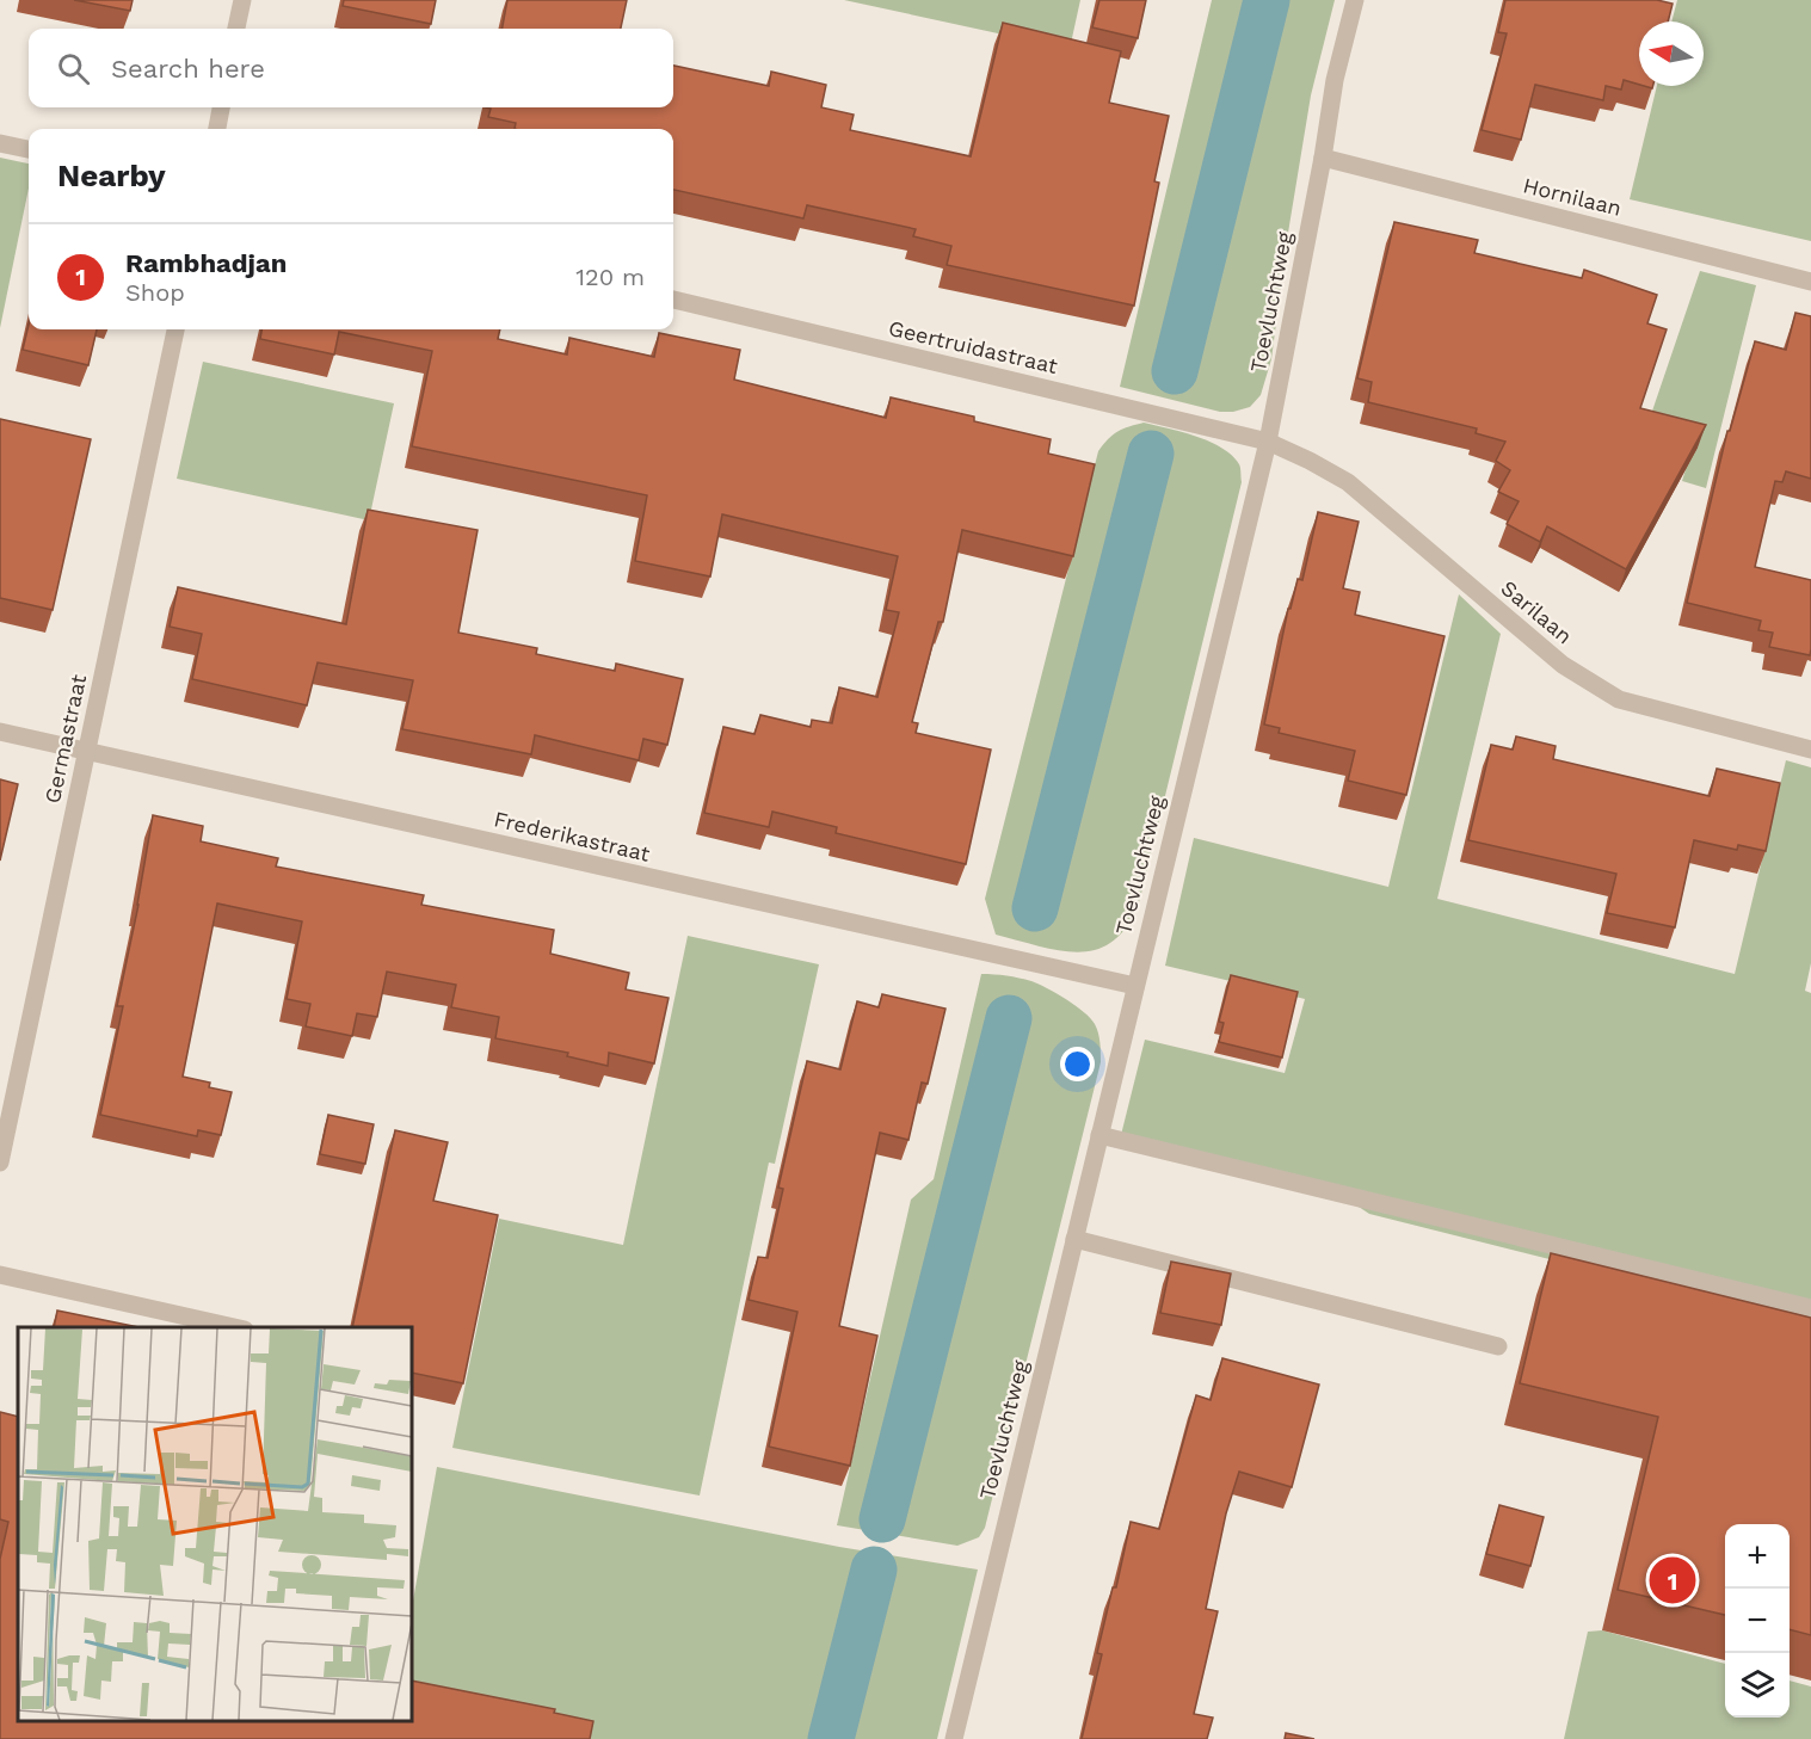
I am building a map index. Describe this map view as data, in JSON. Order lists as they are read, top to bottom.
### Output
{
  "streets": {
    "street": [
      "Hornilaan",
      "Toevluchtweg",
      "Geertruidastraat",
      "Sarilaan",
      "Germastraat",
      "Frederikastraat"
    ]
  },
  "crossings": [
    ["Hornilaan", "Toevluchtweg"],
    ["Toevluchtweg", "Geertruidastraat"],
    ["Toevluchtweg", "Sarilaan"],
    ["Toevluchtweg", "Frederikastraat"],
    ["Geertruidastraat", "Sarilaan"],
    ["Germastraat", "Frederikastraat"]
  ],
  "north": "left",
  "page": {
    "search": "Search here",
    "heading": "Nearby",
    "list": [
      {
        "mark": "1",
        "name": "Rambhadjan",
        "note": "Shop",
        "value": "120 m"
      }
    ],
    "map_buttons": ["+", "−"],
    "pins": "1"
  }
}
